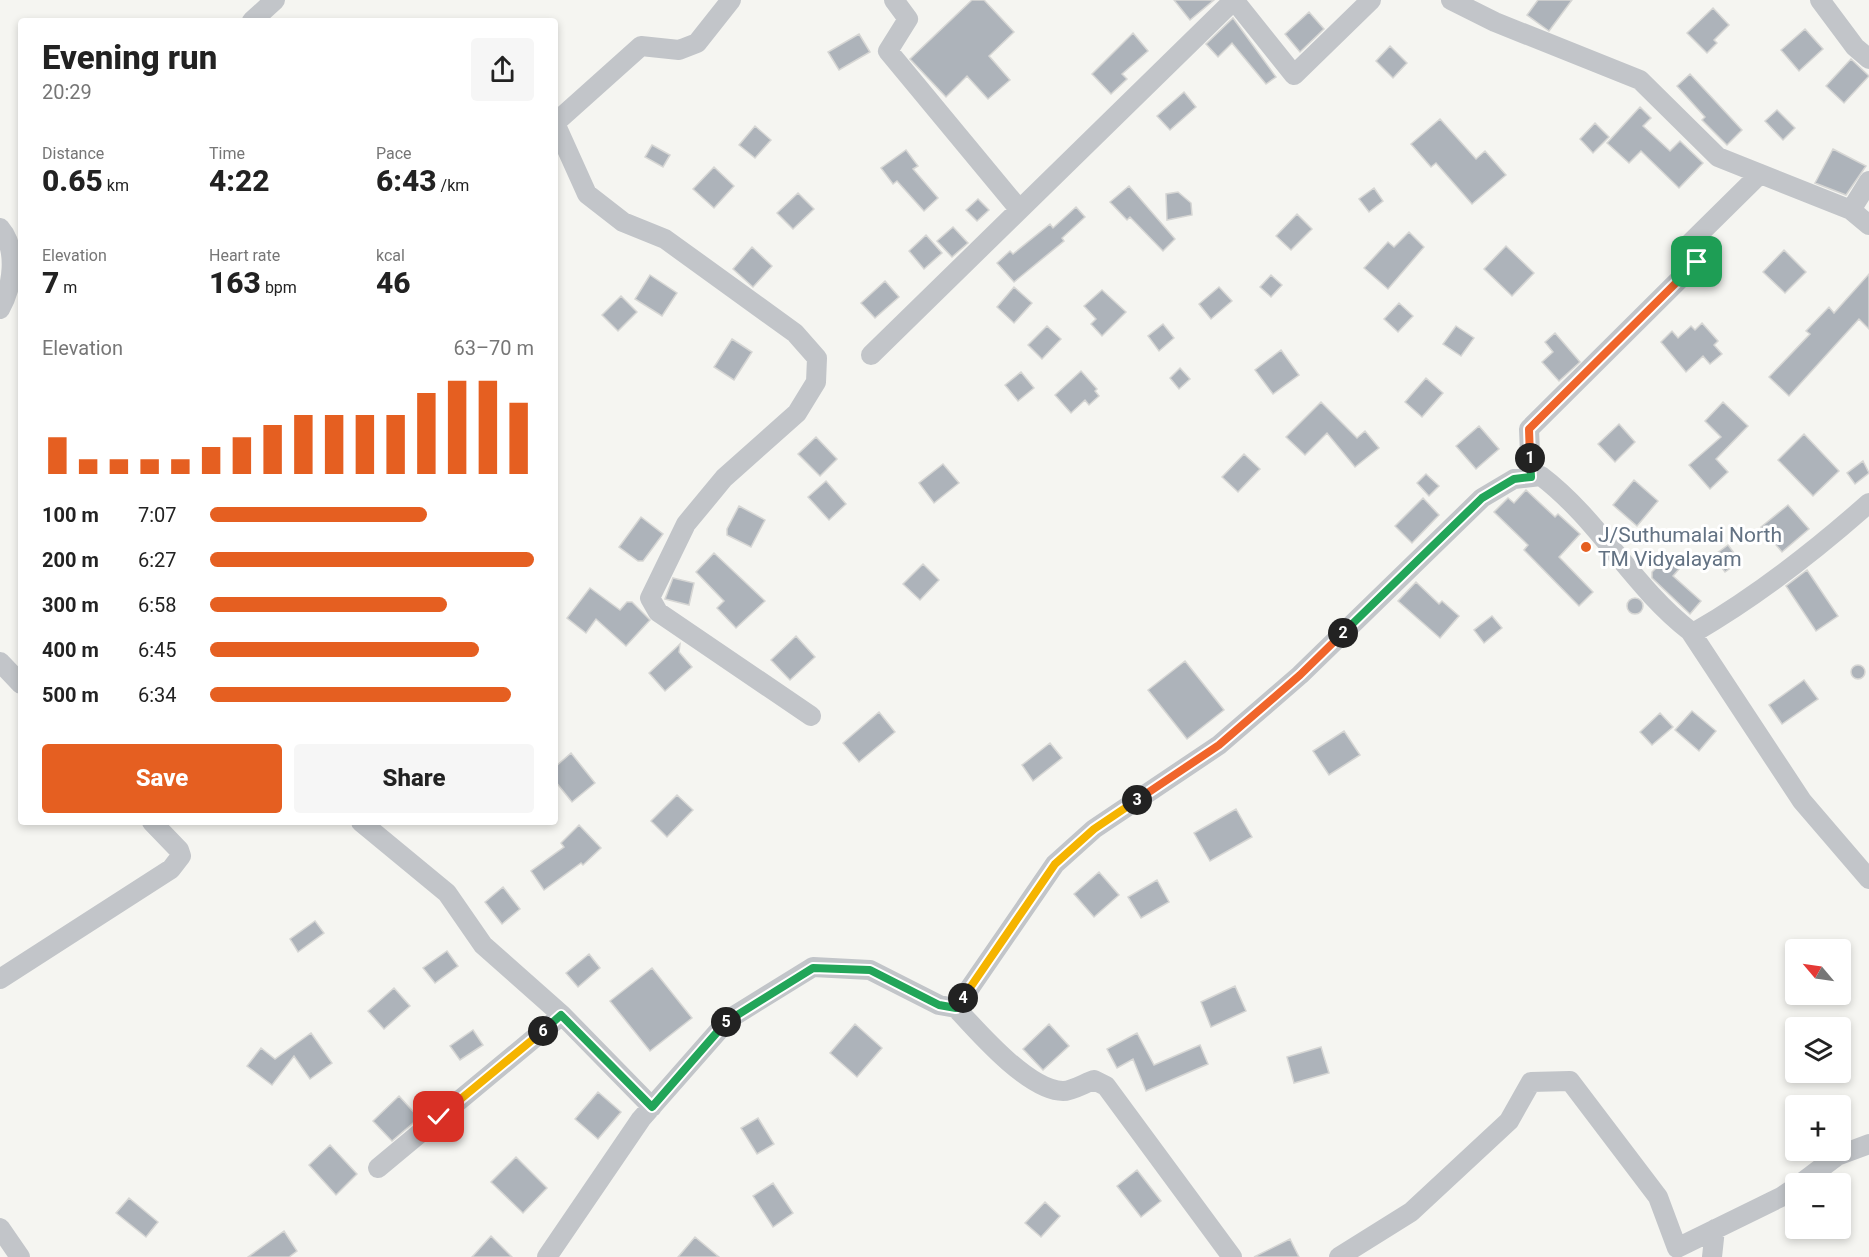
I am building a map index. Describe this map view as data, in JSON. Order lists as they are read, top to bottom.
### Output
{
  "places": ["J/Suthumalai North TM Vidyalayam"],
  "north": "top left",
  "page": {
    "heading": ["Evening run", "20:29"],
    "stats": [
      ["Distance", "0.65 km"],
      ["Time", "4:22"],
      ["Pace", "6:43 /km"],
      ["Elevation", "7 m"],
      ["Heart rate", "163 bpm"],
      ["kcal", "46"]
    ],
    "chart": ["Elevation", "63–70 m"],
    "pins": [
      "1",
      "2",
      "3",
      "4",
      "5",
      "6"
    ],
    "list": [
      {
        "name": "100 m",
        "note": "7:07"
      },
      {
        "name": "200 m",
        "note": "6:27"
      },
      {
        "name": "300 m",
        "note": "6:58"
      },
      {
        "name": "400 m",
        "note": "6:45"
      },
      {
        "name": "500 m",
        "note": "6:34"
      }
    ],
    "buttons": ["Save", "Share"],
    "map_buttons": ["+", "−"]
  }
}
